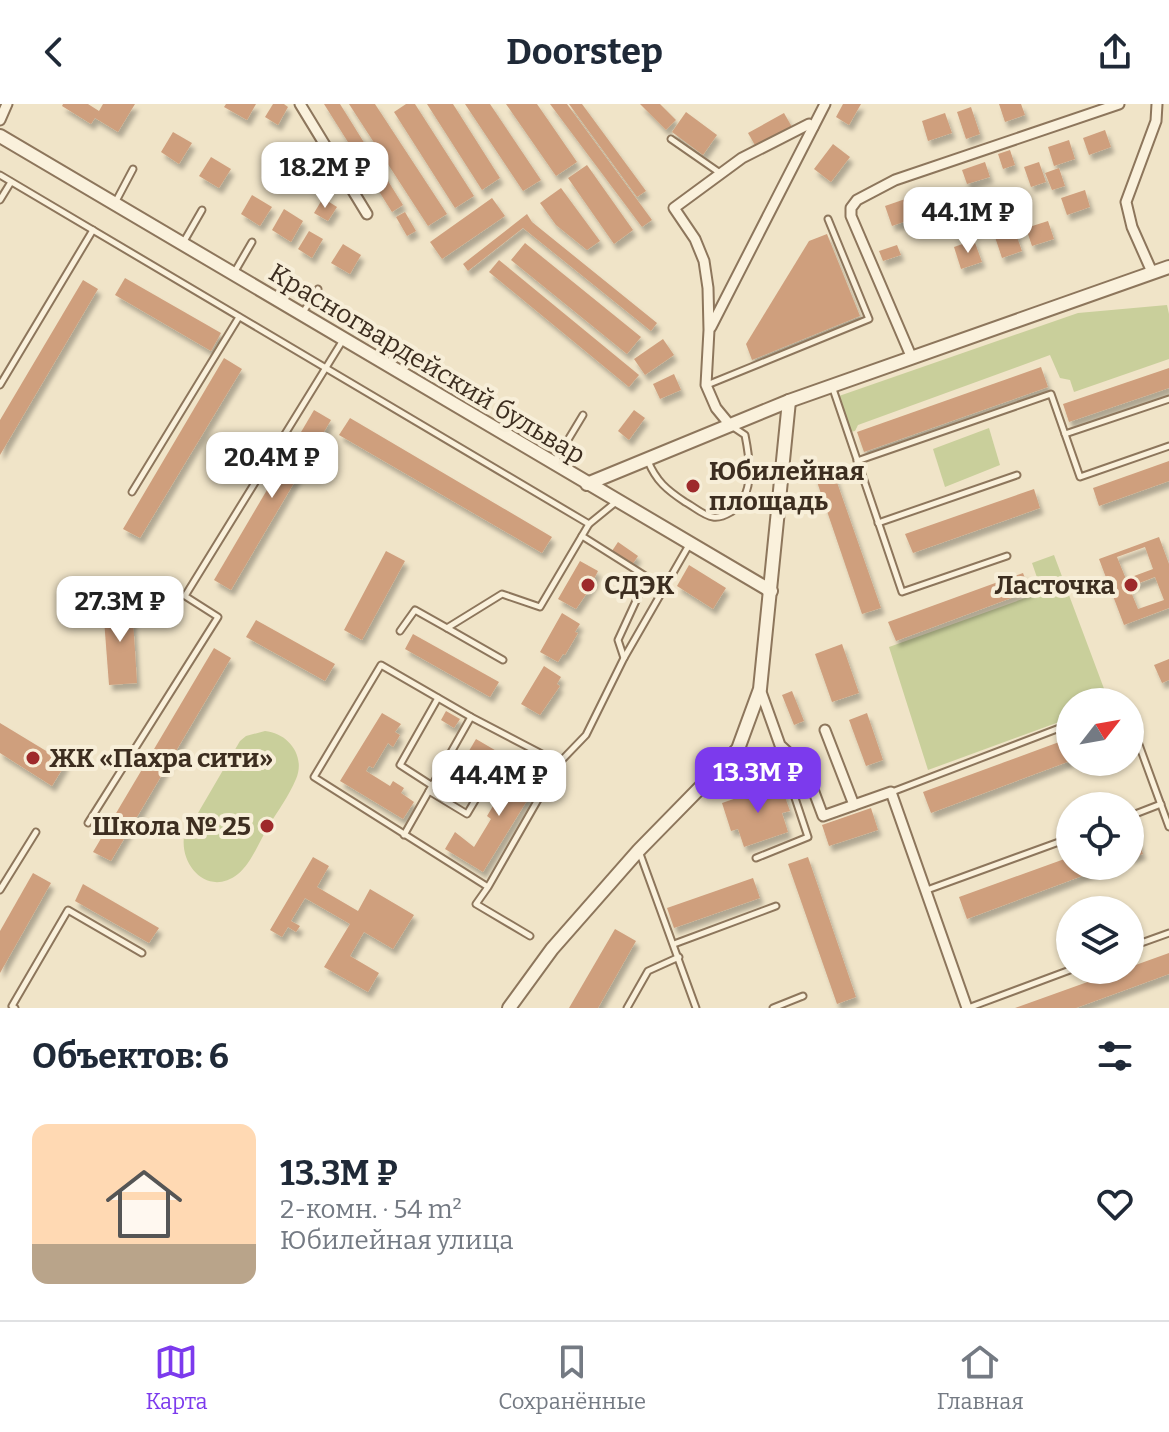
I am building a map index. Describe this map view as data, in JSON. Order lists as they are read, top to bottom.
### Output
{
  "streets": {
    "street": ["Красногвардейский бульвар"]
  },
  "places": [
    "Юбилейная площадь",
    "СДЭК",
    "Ласточка",
    "ЖК «Пахра сити»",
    "Школа № 25"
  ],
  "north": "top right",
  "page": {
    "header": "Doorstep",
    "price": [
      "18.2M ₽",
      "44.1M ₽",
      "20.4M ₽",
      "27.3M ₽",
      "13.3M ₽",
      "44.4M ₽"
    ],
    "heading": "Объектов: 6",
    "list": [
      {
        "name": "13.3M ₽",
        "note": "2-комн. · 54 m² · Юбилейная улица"
      }
    ],
    "tabs": ["Карта", "Сохранённые", "Главная"]
  }
}
